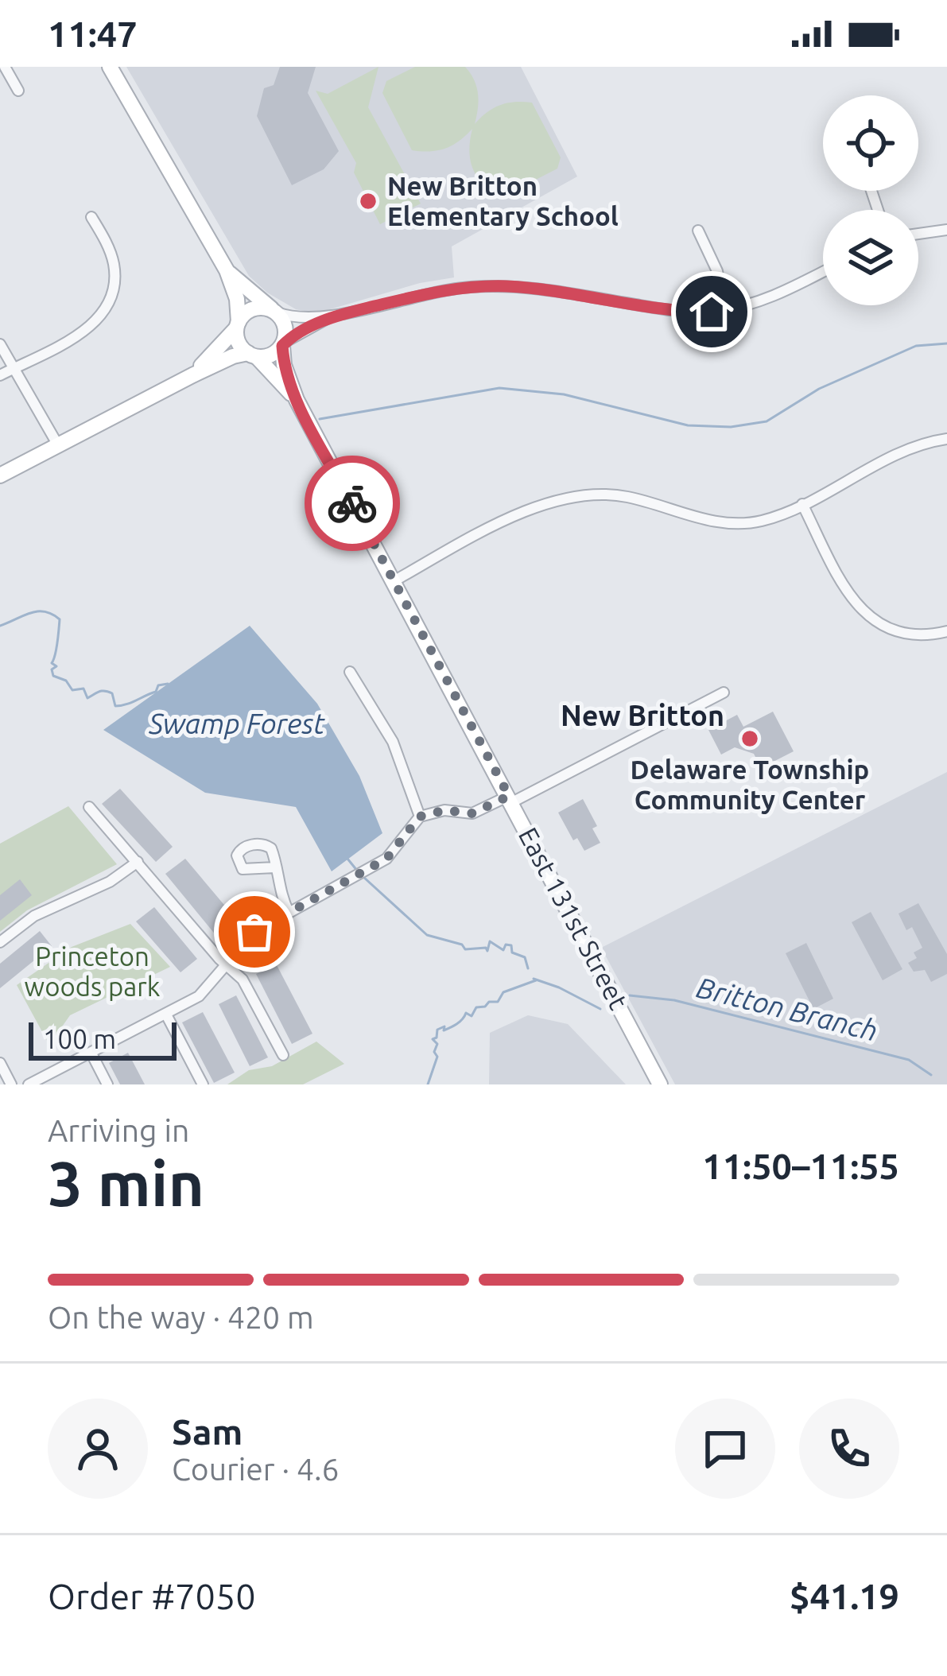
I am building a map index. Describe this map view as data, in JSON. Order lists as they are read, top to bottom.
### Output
{
  "streets": {
    "street": ["East 131st Street"]
  },
  "districts": ["New Britton"],
  "water": ["Swamp Forest", "Britton Branch"],
  "parks": ["Princeton woods park"],
  "places": ["New Britton Elementary School", "Delaware Township Community Center"],
  "scale_bar": "100 m",
  "page": {
    "status": "11:47",
    "scale": "100 m",
    "heading": ["3 min", "Arriving in", "11:50–11:55"],
    "panel": [
      "Sam",
      "Courier · 4.6",
      "Order #7050",
      "$41.19"
    ],
    "bar": "On the way · 420 m"
  }
}
